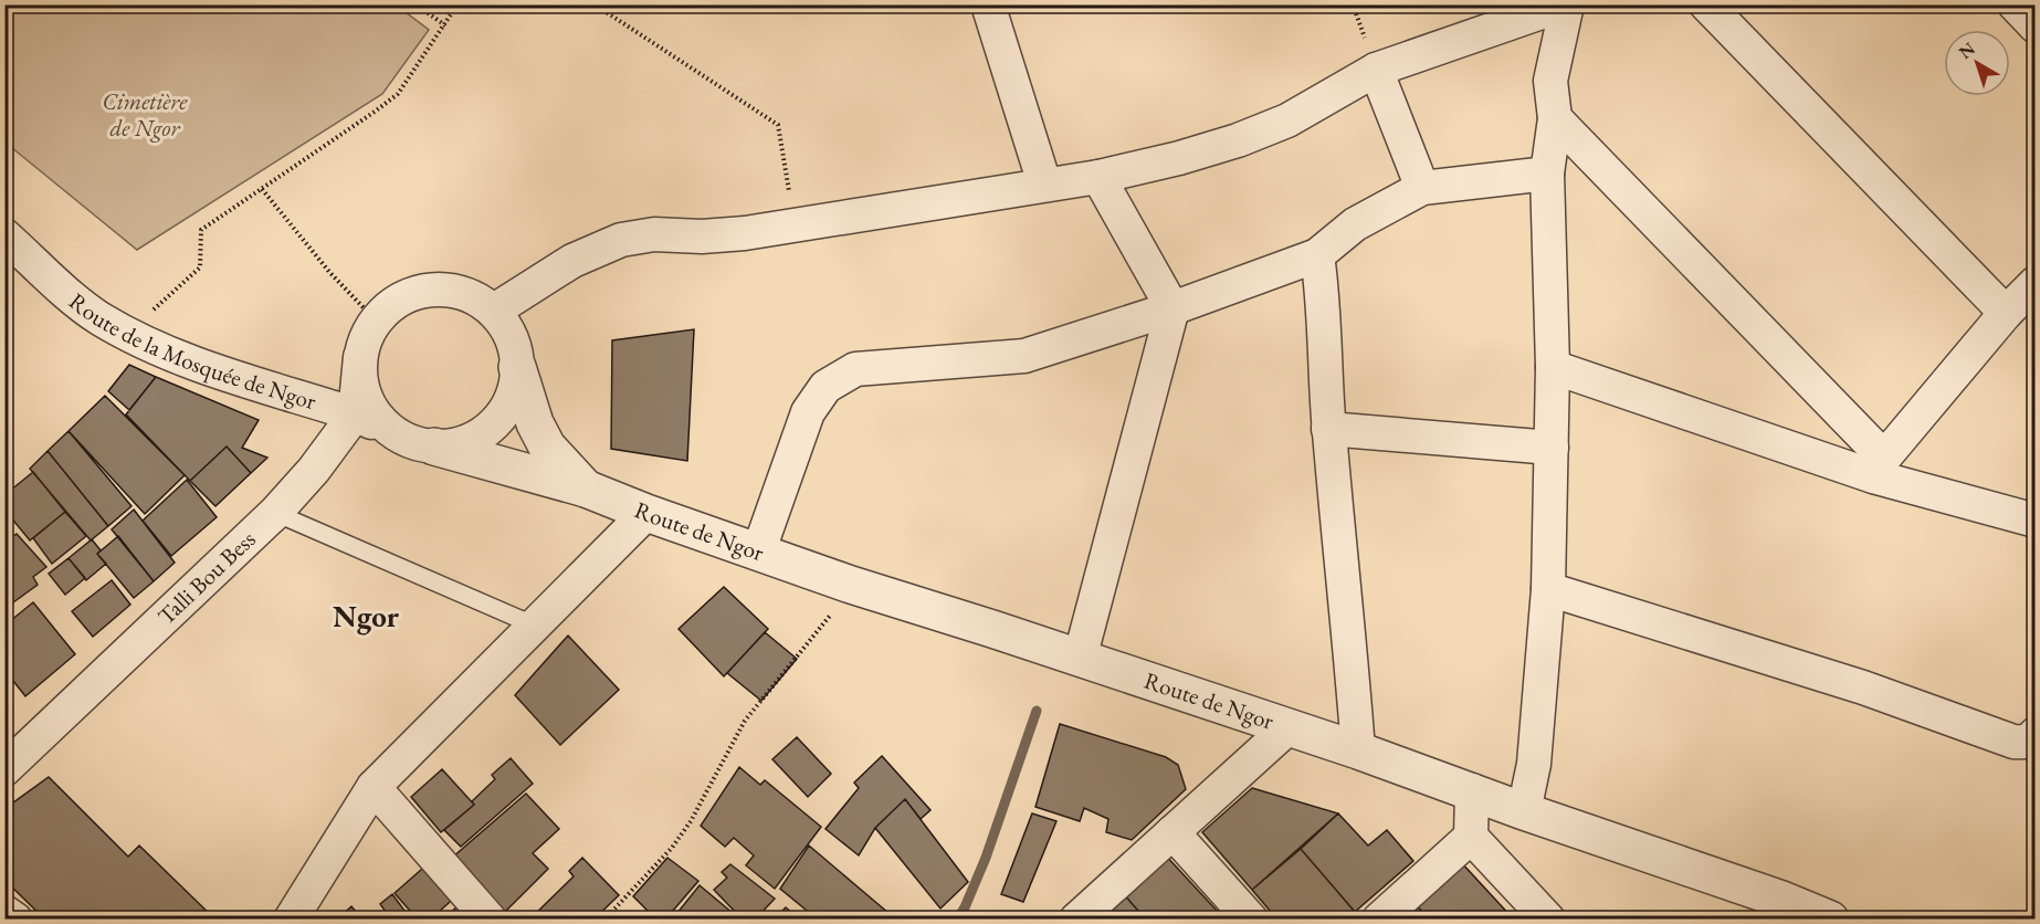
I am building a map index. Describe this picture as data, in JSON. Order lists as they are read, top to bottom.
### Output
{
  "streets": {
    "street": ["Route de la Mosquée de Ngor", "Route de Ngor", "Talli Bou Bess"]
  },
  "crossings": [
    ["Route de la Mosquée de Ngor", "Route de Ngor"],
    ["Route de la Mosquée de Ngor", "Talli Bou Bess"]
  ],
  "districts": ["Ngor"],
  "parks": ["Cimetière de Ngor"],
  "north": "top left"
}
